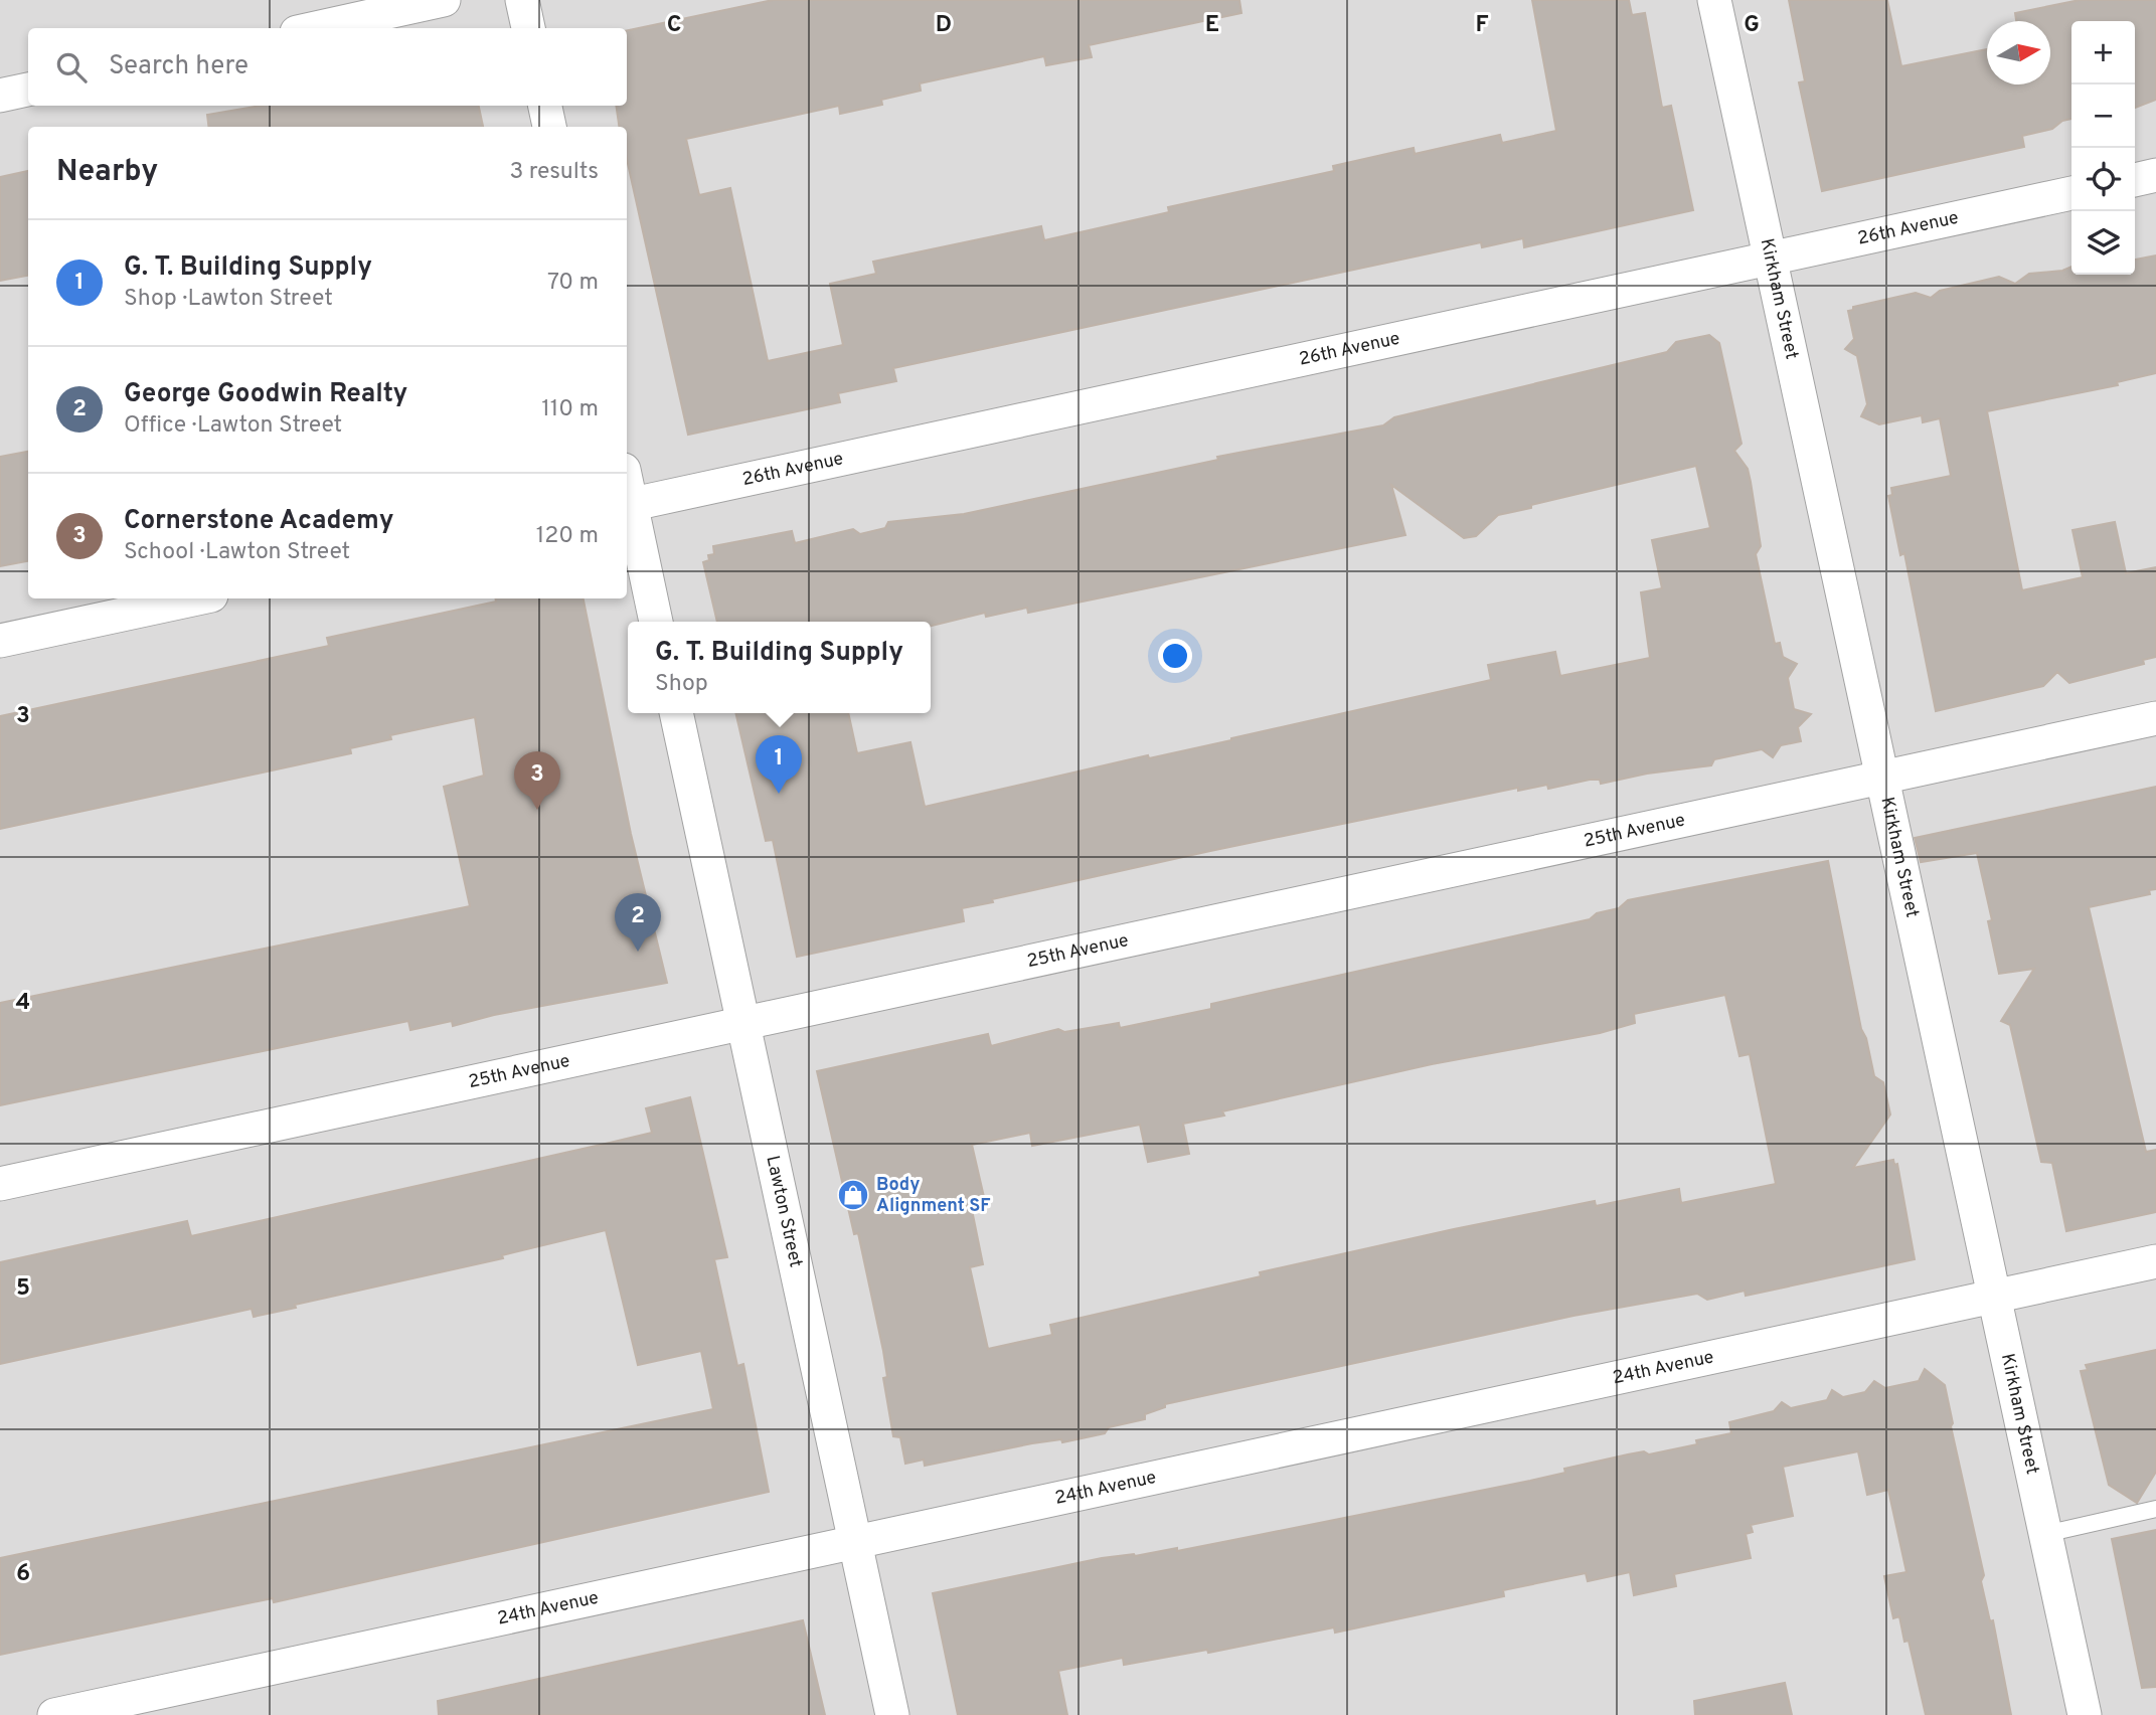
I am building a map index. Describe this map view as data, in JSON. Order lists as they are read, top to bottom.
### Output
{
  "streets": {
    "street": [
      "26th Avenue",
      "Kirkham Street",
      "25th Avenue",
      "Lawton Street",
      "24th Avenue"
    ]
  },
  "crossings": [
    ["26th Avenue", "Kirkham Street"],
    ["Kirkham Street", "25th Avenue"],
    ["Kirkham Street", "24th Avenue"],
    ["25th Avenue", "Lawton Street"],
    ["Lawton Street", "24th Avenue"]
  ],
  "places": {
    "shop": ["Body Alignment SF"]
  },
  "north": "right",
  "page": {
    "map_buttons": ["+", "−"],
    "search": "Search here",
    "heading": ["Nearby", "3 results"],
    "list": [
      {
        "mark": "1",
        "name": "G. T. Building Supply",
        "note": "Shop · Lawton Street",
        "value": "70 m"
      },
      {
        "mark": "2",
        "name": "George Goodwin Realty",
        "note": "Office · Lawton Street",
        "value": "110 m"
      },
      {
        "mark": "3",
        "name": "Cornerstone Academy",
        "note": "School · Lawton Street",
        "value": "120 m"
      }
    ],
    "popup": ["G. T. Building Supply", "Shop"],
    "pins": ["1", "3", "2"]
  },
  "grid": {
    "columns": [
      "C",
      "D",
      "E",
      "F",
      "G"
    ],
    "rows": [
      "3",
      "4",
      "5",
      "6"
    ]
  }
}
